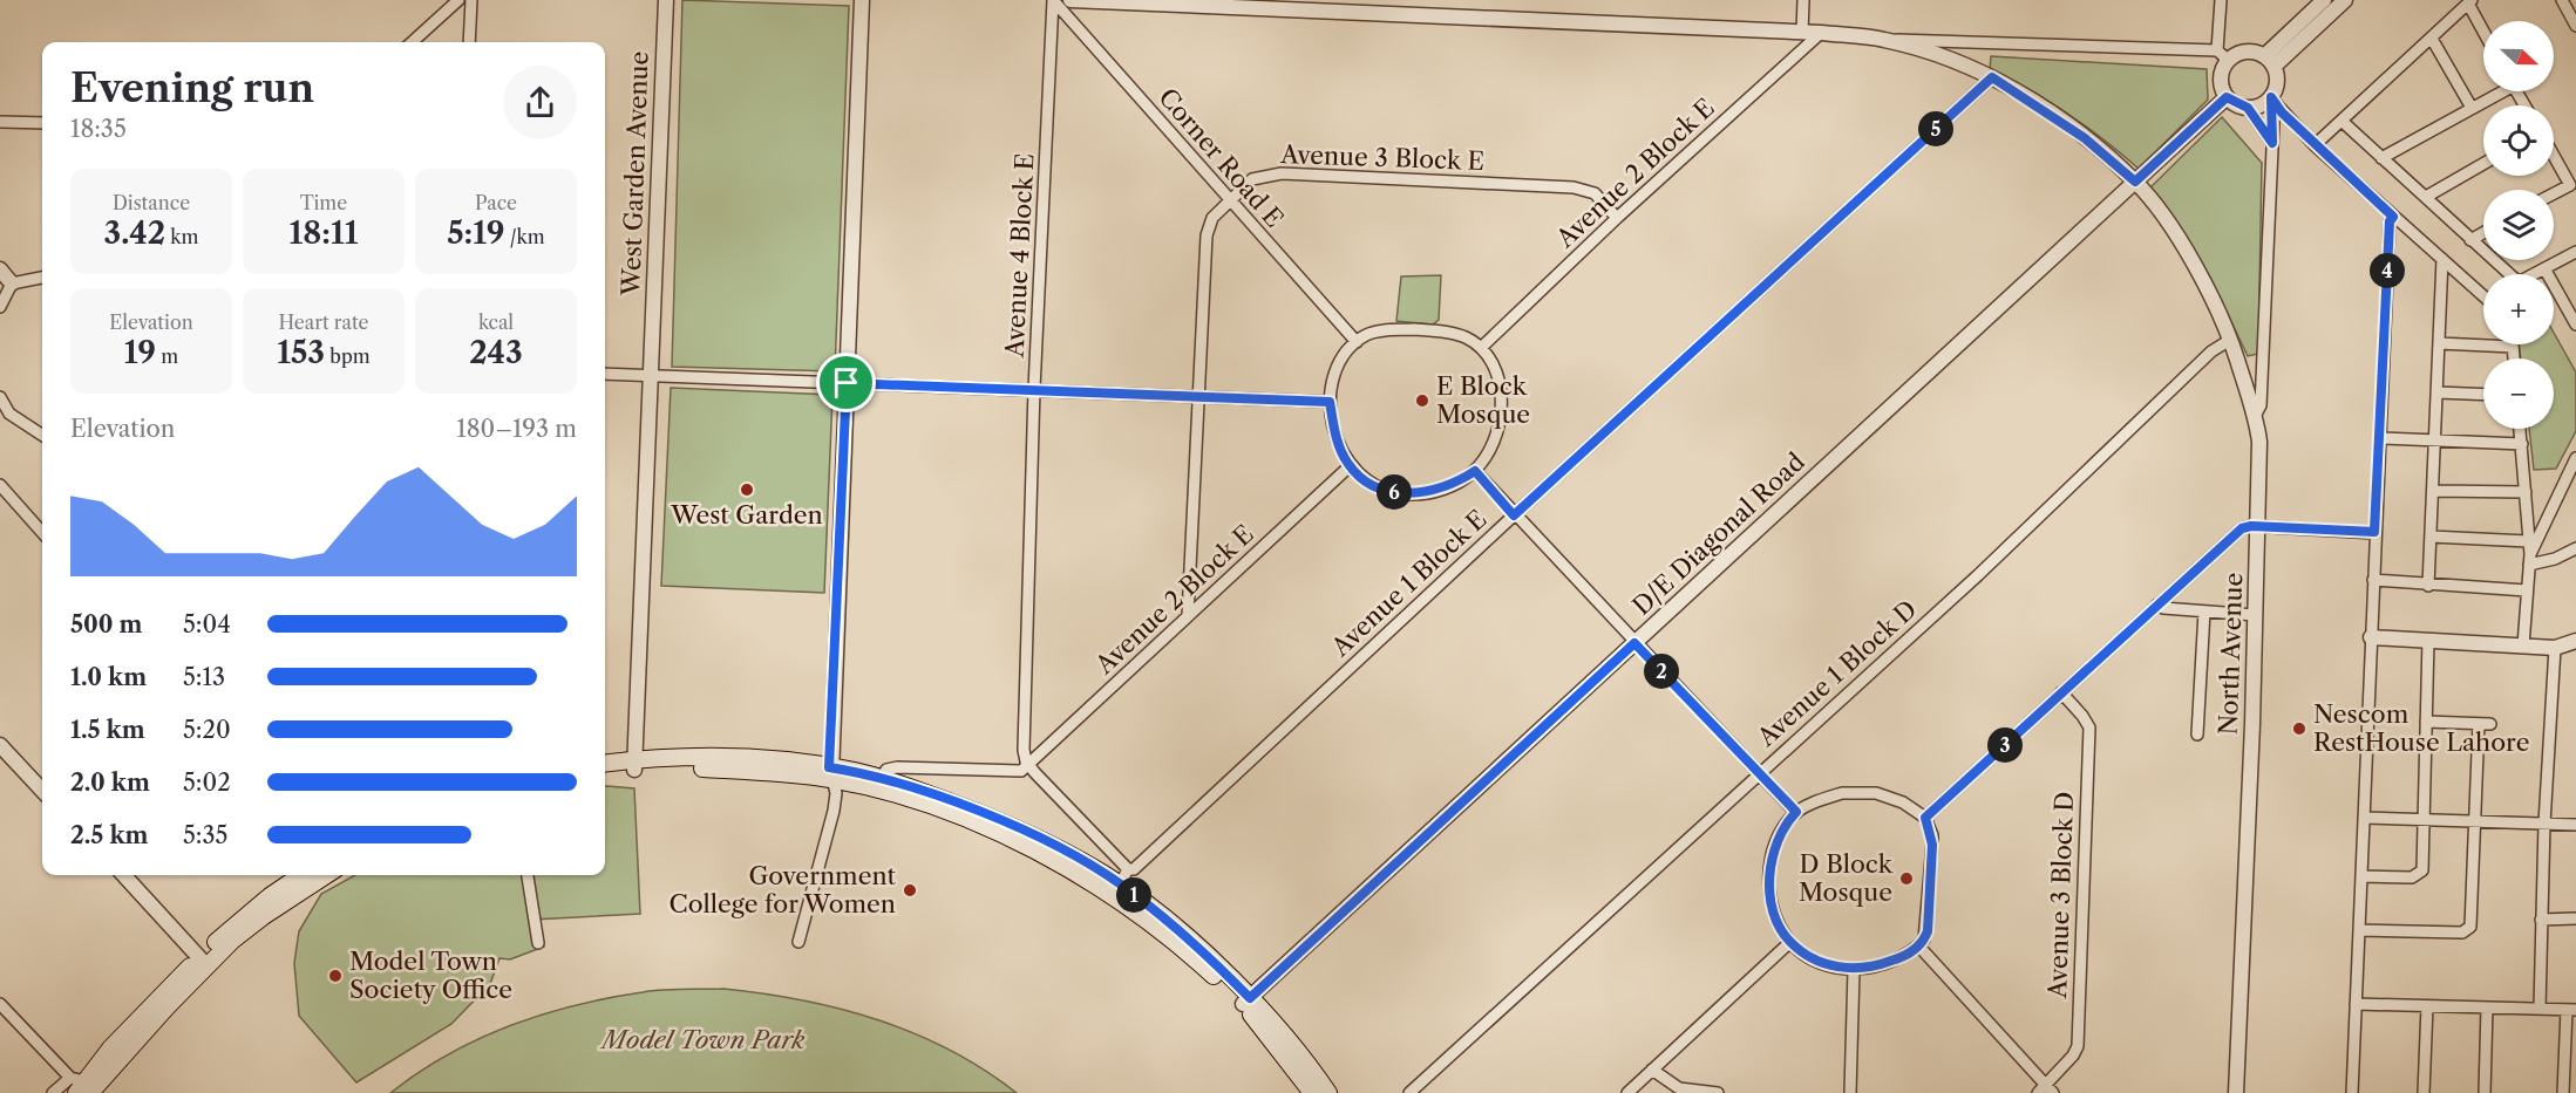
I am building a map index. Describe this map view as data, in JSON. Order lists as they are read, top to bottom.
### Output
{
  "streets": {
    "street": [
      "Corner Road E",
      "Avenue 3 Block E",
      "West Garden Avenue",
      "Avenue 2 Block E",
      "Avenue 4 Block E",
      "D/E Diagonal Road",
      "Avenue 1 Block E",
      "North Avenue",
      "Avenue 1 Block D",
      "Avenue 3 Block D"
    ]
  },
  "crossings": [
    ["Corner Road E", "Avenue 3 Block E"],
    ["Corner Road E", "Avenue 2 Block E"],
    ["Corner Road E", "Avenue 4 Block E"],
    ["Avenue 3 Block E", "Avenue 2 Block E"],
    ["Avenue 2 Block E", "Avenue 4 Block E"],
    ["Avenue 2 Block E", "North Avenue"],
    ["D/E Diagonal Road", "North Avenue"],
    ["Avenue 1 Block E", "North Avenue"],
    ["North Avenue", "Avenue 1 Block D"]
  ],
  "parks": ["Model Town Park"],
  "places": [
    "E Block Mosque",
    "West Garden",
    "Nescom RestHouse Lahore",
    "D Block Mosque",
    "Government College for Women",
    "Model Town Society Office"
  ],
  "north": "right",
  "page": {
    "map_buttons": ["+", "−"],
    "heading": ["Evening run", "18:35"],
    "pins": [
      "5",
      "4",
      "6",
      "2",
      "3",
      "1"
    ],
    "stats": [
      ["Distance", "3.42 km"],
      ["Time", "18:11"],
      ["Pace", "5:19 /km"],
      ["Elevation", "19 m"],
      ["Heart rate", "153 bpm"],
      ["kcal", "243"]
    ],
    "chart": ["Elevation", "180–193 m"],
    "list": [
      {
        "name": "500 m",
        "note": "5:04"
      },
      {
        "name": "1.0 km",
        "note": "5:13"
      },
      {
        "name": "1.5 km",
        "note": "5:20"
      },
      {
        "name": "2.0 km",
        "note": "5:02"
      },
      {
        "name": "2.5 km",
        "note": "5:35"
      }
    ]
  }
}
